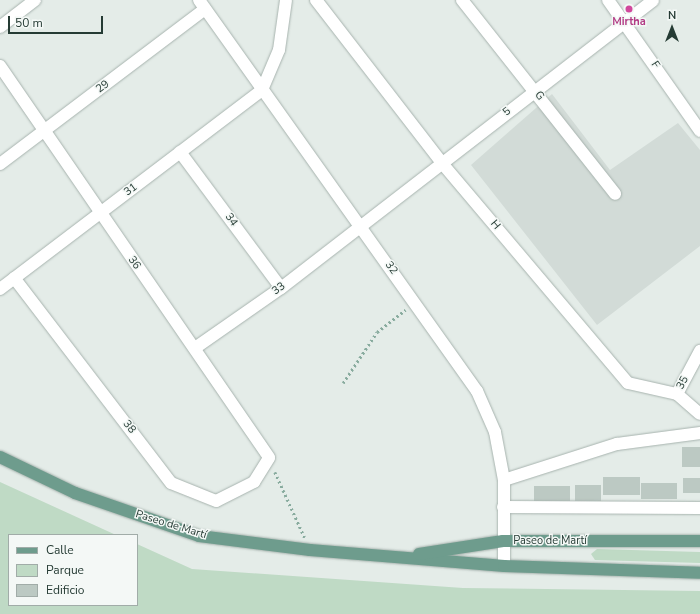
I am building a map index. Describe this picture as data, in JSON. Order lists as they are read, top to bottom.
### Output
{
  "streets": {
    "main road": ["Paseo de Martí"],
    "street": [
      "F",
      "29",
      "G",
      "5",
      "31",
      "34",
      "H",
      "36",
      "32",
      "33",
      "35",
      "38"
    ]
  },
  "crossings": [
    ["F", "5"],
    ["29", "36"],
    ["29", "32"],
    ["G", "5"],
    ["5", "H"],
    ["5", "32"],
    ["5", "33"],
    ["31", "34"],
    ["31", "36"],
    ["31", "32"],
    ["31", "38"],
    ["34", "33"],
    ["H", "35"],
    ["36", "33"],
    ["36", "38"],
    ["32", "33"],
    ["32", "Paseo de Martí"]
  ],
  "places": ["Mirtha"],
  "legend": ["Calle", "Parque", "Edificio"],
  "scale_bar": "50 m",
  "north": "top"
}
